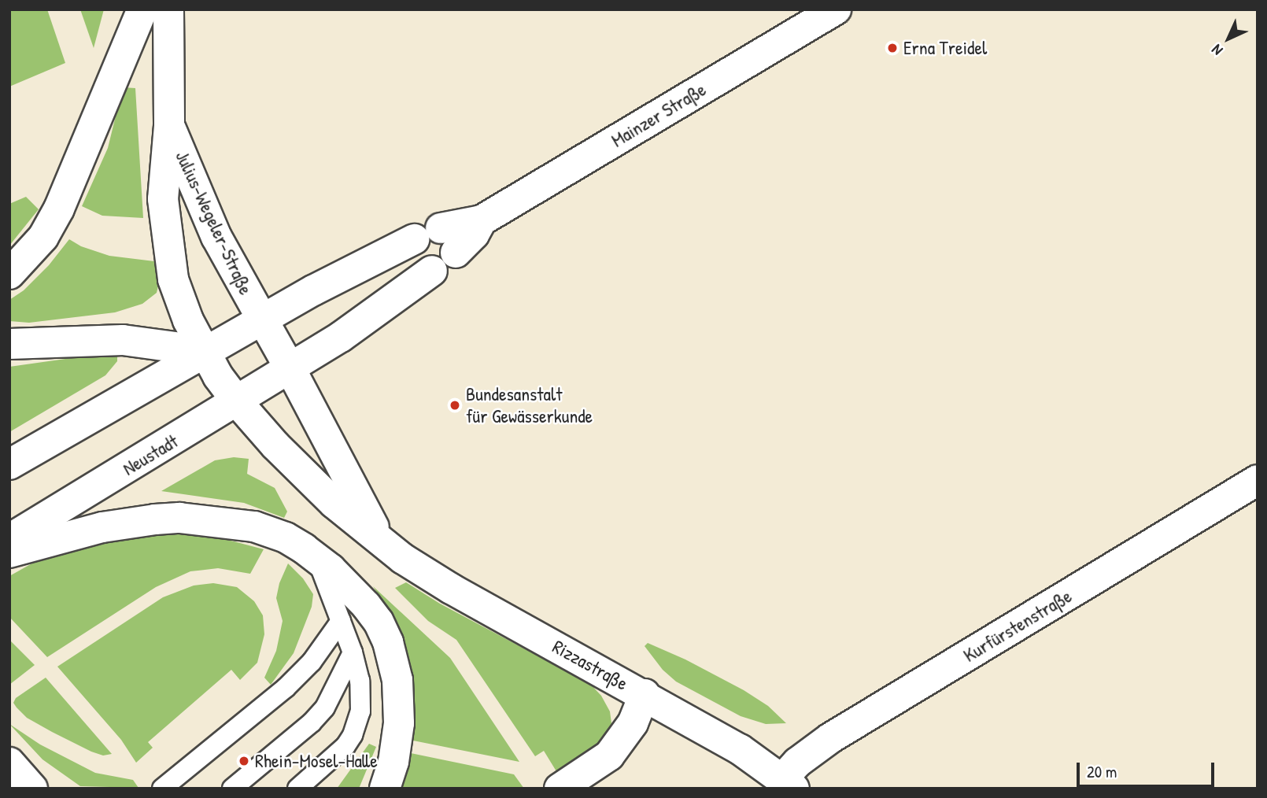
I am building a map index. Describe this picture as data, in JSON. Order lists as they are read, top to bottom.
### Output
{
  "streets": {
    "street": [
      "Mainzer Straße",
      "Julius-Wegeler-Straße",
      "Neustadt",
      "Kurfürstenstraße",
      "Rizzastraße"
    ]
  },
  "crossings": [
    ["Mainzer Straße", "Julius-Wegeler-Straße"],
    ["Mainzer Straße", "Neustadt"],
    ["Mainzer Straße", "Rizzastraße"],
    ["Julius-Wegeler-Straße", "Neustadt"],
    ["Julius-Wegeler-Straße", "Rizzastraße"],
    ["Neustadt", "Rizzastraße"],
    ["Kurfürstenstraße", "Rizzastraße"]
  ],
  "places": ["Erna Treidel", "Bundesanstalt für Gewässerkunde", "Rhein-Mosel-Halle"],
  "scale_bar": "20 m",
  "north": "bottom left"
}
